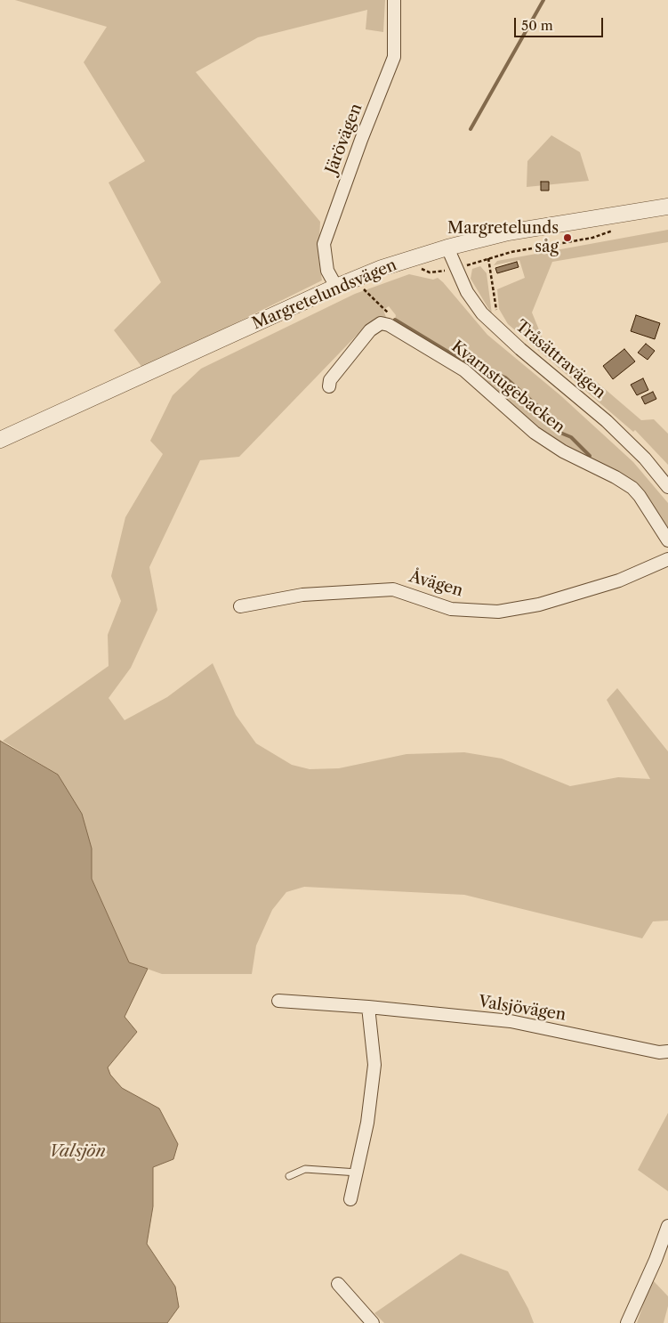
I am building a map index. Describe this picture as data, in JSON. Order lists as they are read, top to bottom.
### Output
{
  "streets": {
    "street": [
      "Järövägen",
      "Margretelundsvägen",
      "Tråsättravägen",
      "Kvarnstugebacken",
      "Åvägen",
      "Valsjövägen"
    ]
  },
  "crossings": [
    ["Järövägen", "Margretelundsvägen"],
    ["Margretelundsvägen", "Tråsättravägen"]
  ],
  "water": ["Valsjön"],
  "places": ["Margretelunds såg"],
  "scale_bar": "50 m"
}
